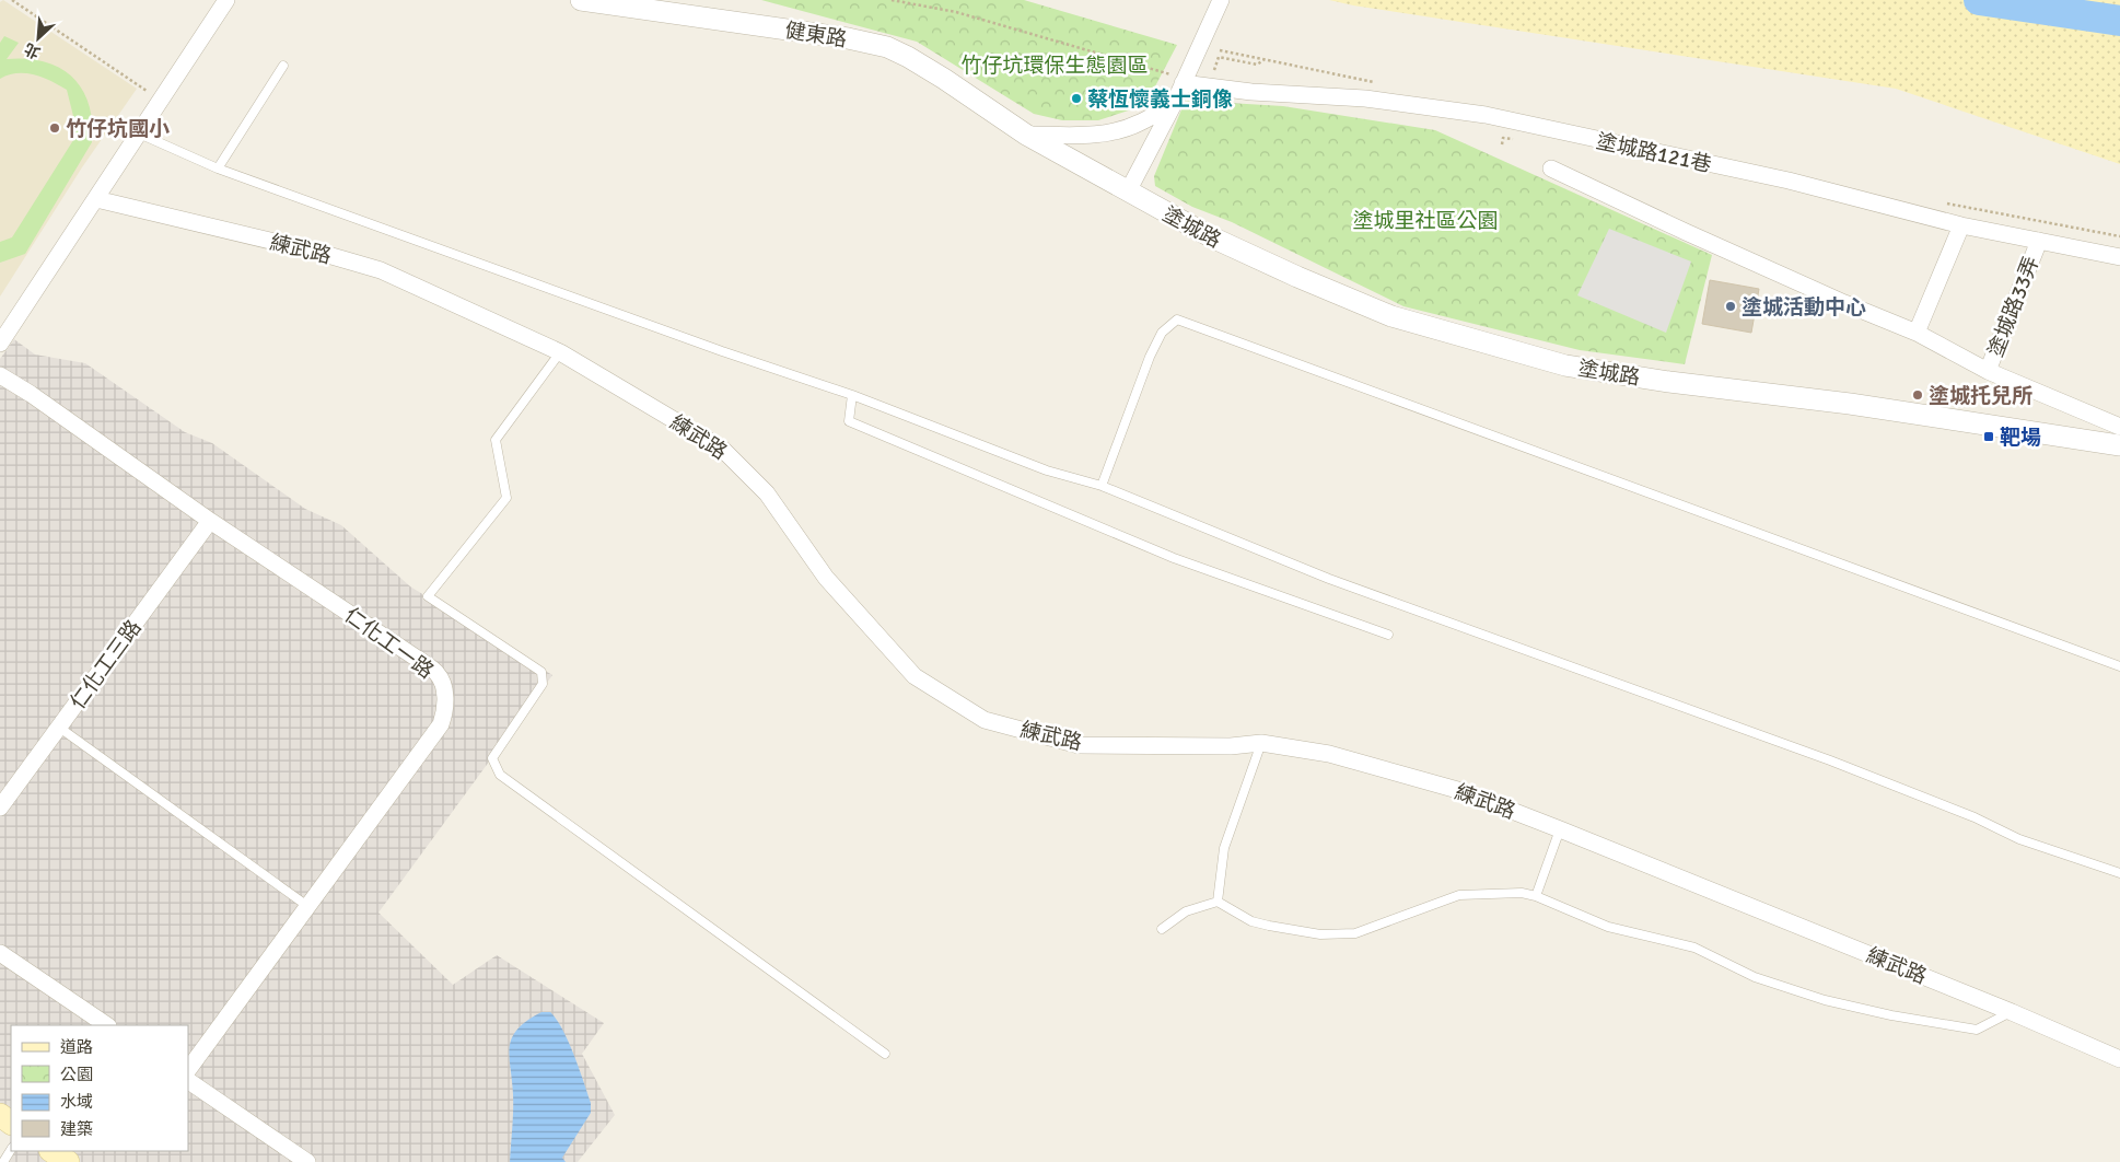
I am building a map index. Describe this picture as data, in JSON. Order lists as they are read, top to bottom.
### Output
{
  "streets": {
    "street": [
      "健東路",
      "塗城路121巷",
      "塗城路",
      "練武路",
      "塗城路33弄",
      "仁化工一路",
      "仁化工三路"
    ]
  },
  "crossings": [
    ["健東路", "塗城路"],
    ["塗城路121巷", "塗城路33弄"],
    ["仁化工一路", "仁化工三路"]
  ],
  "parks": ["竹仔坑環保生態園區", "塗城里社區公園"],
  "places": {
    "other": [
      "蔡恆懷義士銅像",
      "竹仔坑國小",
      "塗城活動中心",
      "塗城托兒所"
    ],
    "transit": ["靶場"]
  },
  "legend": [
    "道路",
    "公園",
    "水域",
    "建築"
  ],
  "north": "bottom left"
}
